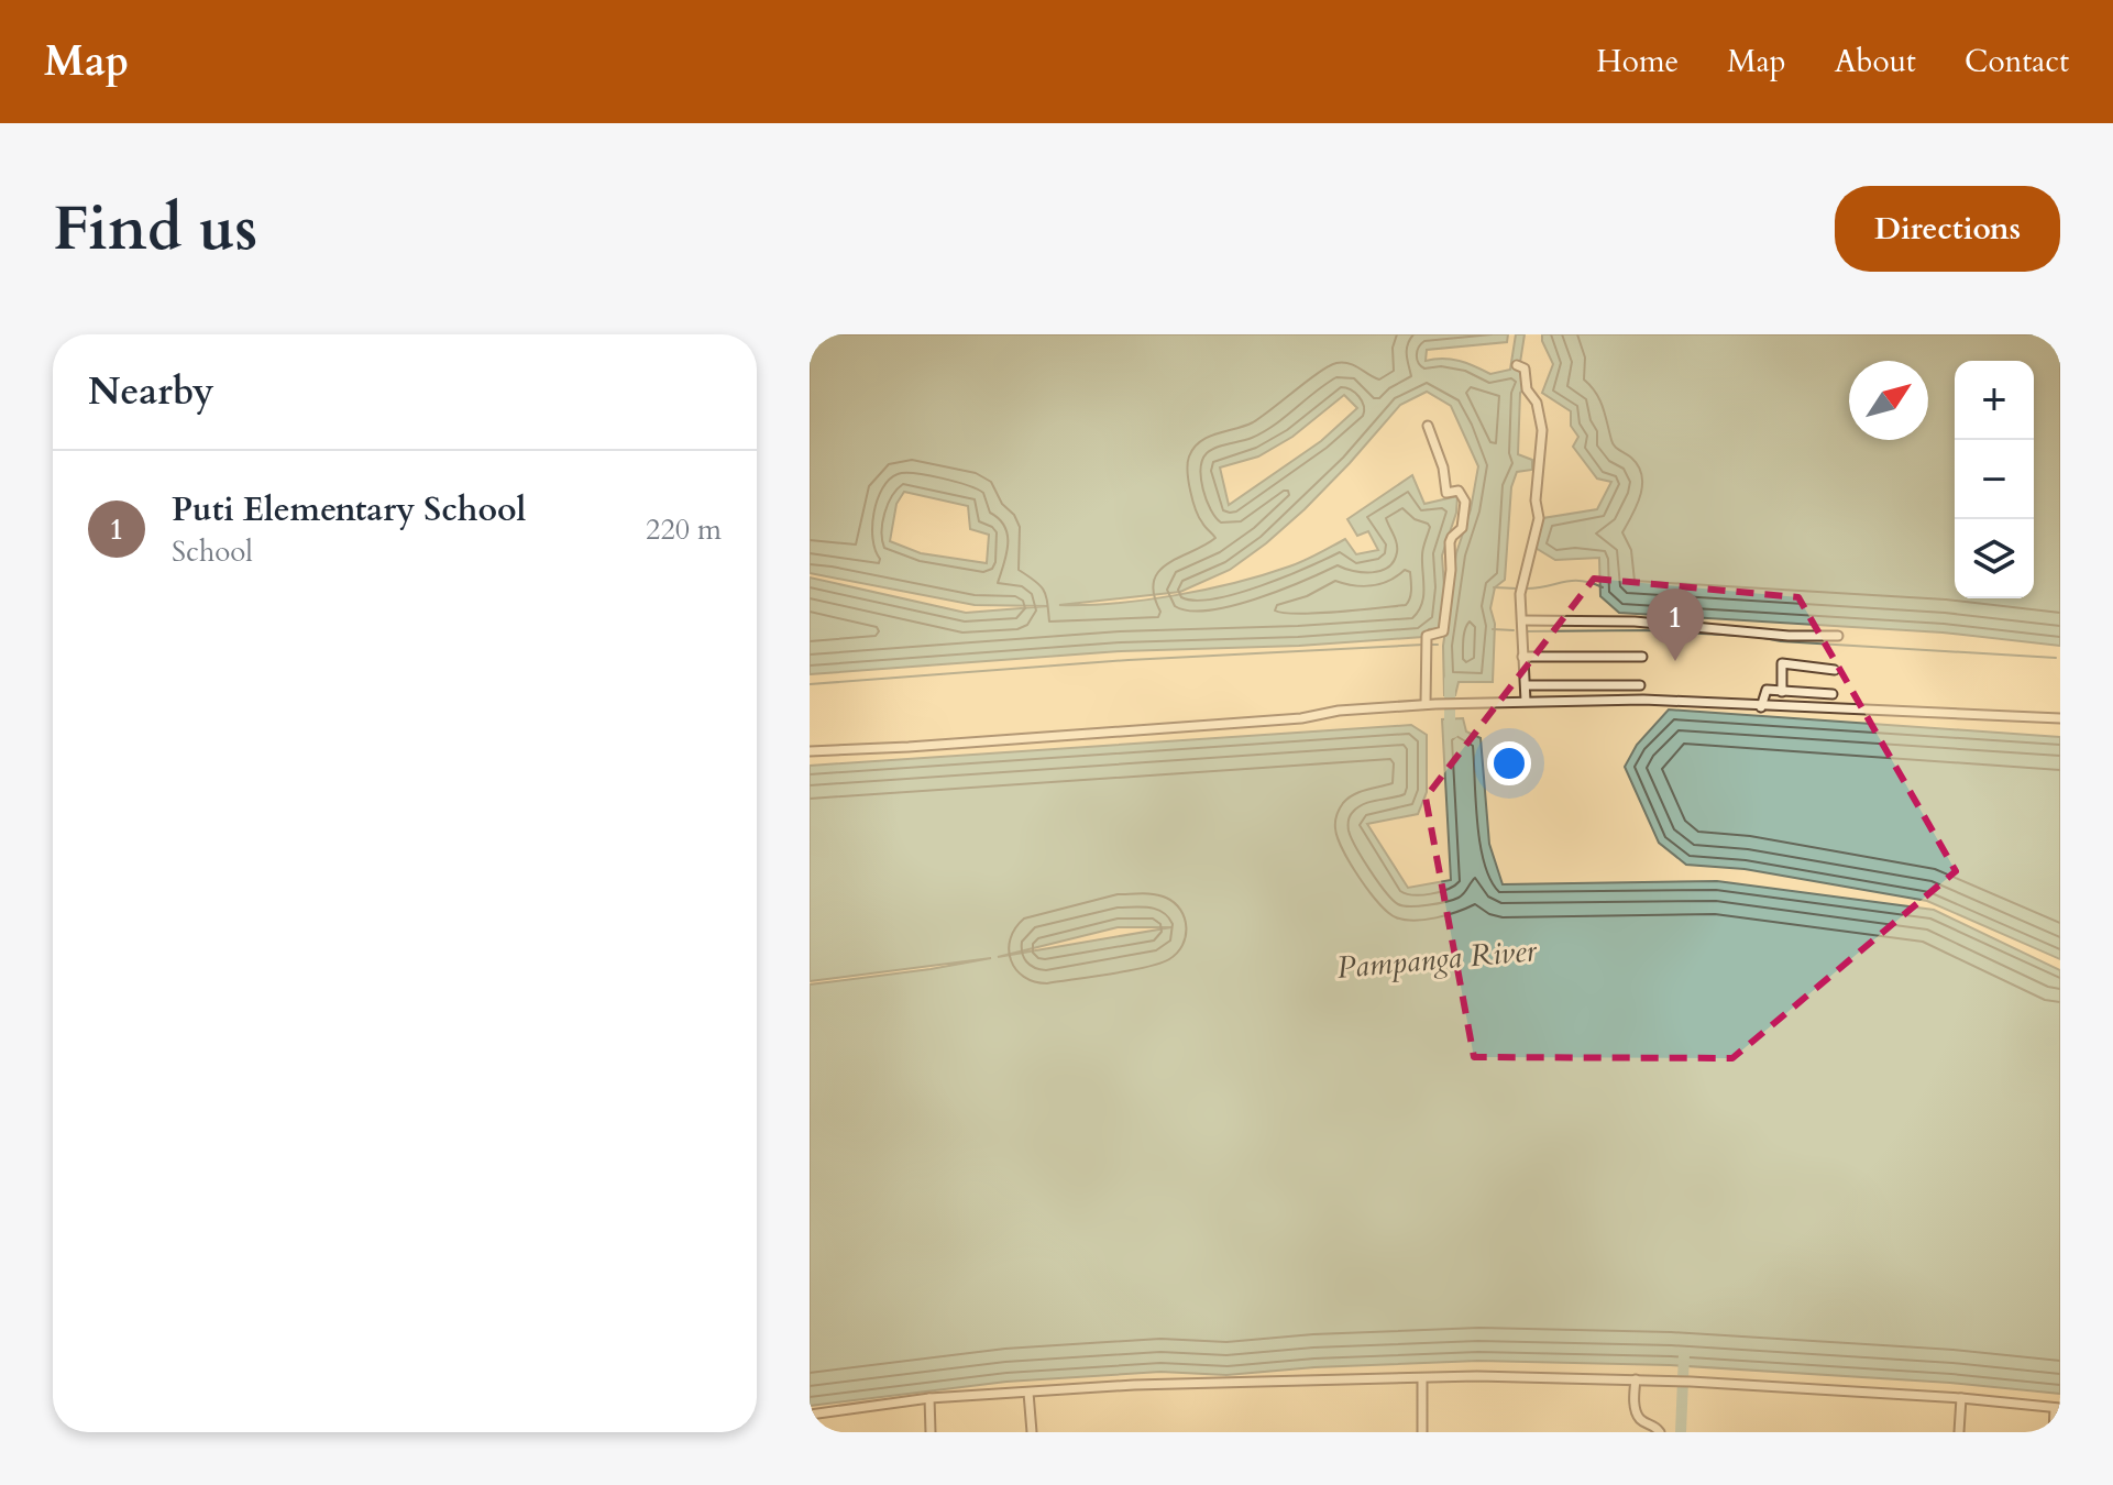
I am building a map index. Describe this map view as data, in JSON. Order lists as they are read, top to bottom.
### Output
{
  "water": ["Pampanga River"],
  "north": "top right",
  "page": {
    "header": "Map",
    "nav": [
      "Home",
      "Map",
      "About",
      "Contact"
    ],
    "buttons": "Directions",
    "title": "Find us",
    "heading": "Nearby",
    "map_buttons": ["+", "−"],
    "list": [
      {
        "mark": "1",
        "name": "Puti Elementary School",
        "note": "School",
        "value": "220 m"
      }
    ],
    "pins": "1"
  }
}
